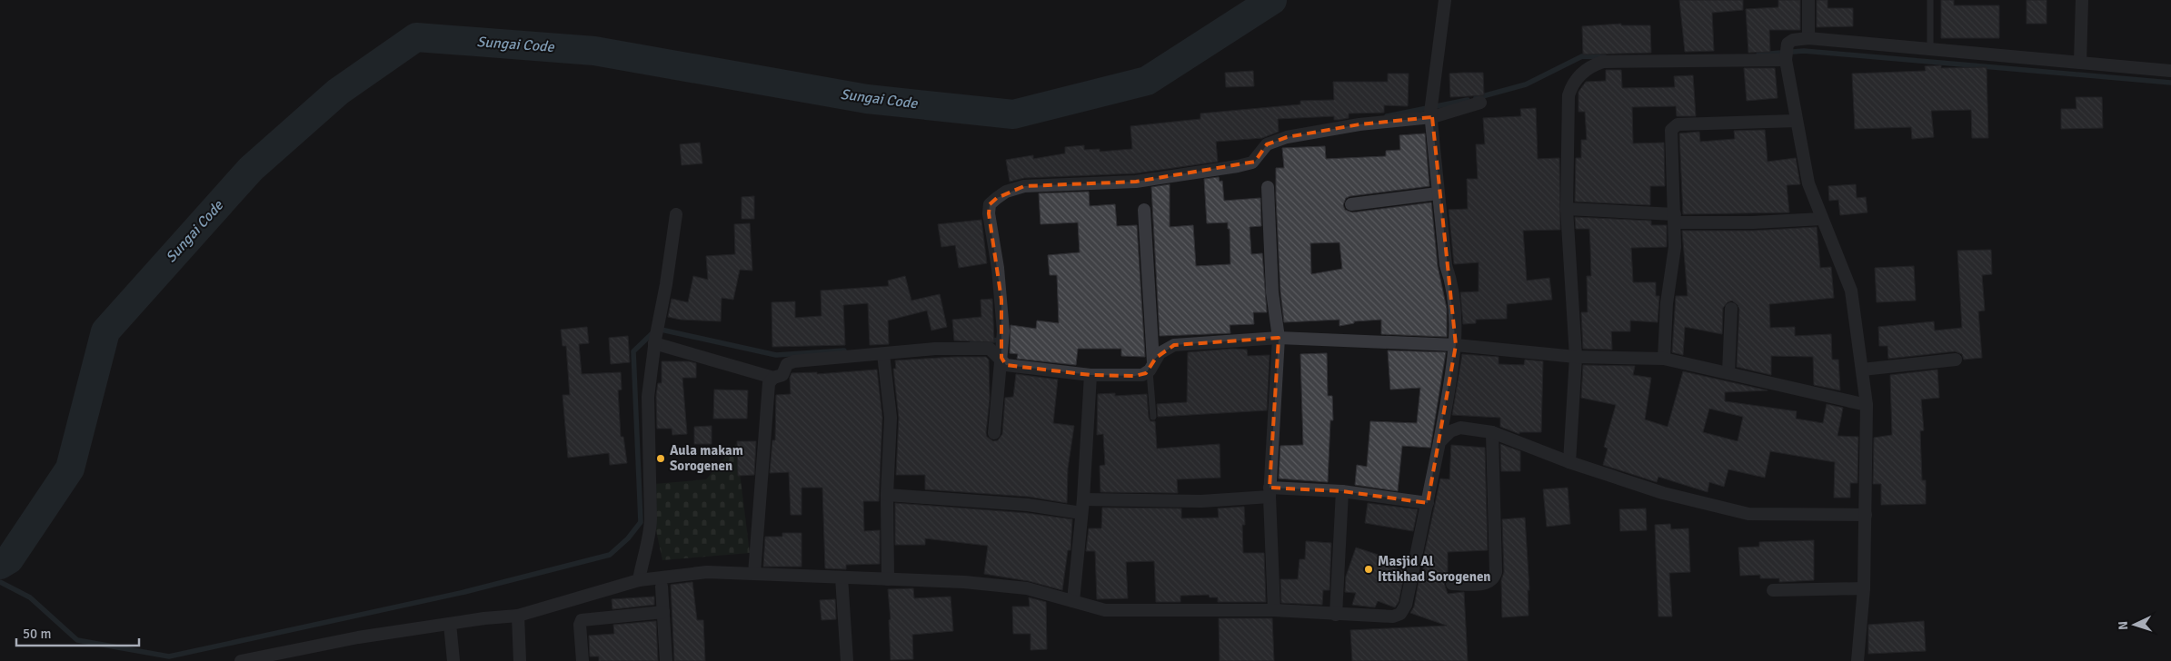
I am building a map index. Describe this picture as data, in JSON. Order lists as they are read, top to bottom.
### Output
{
  "water": ["Sungai Code"],
  "places": ["Aula makam Sorogenen", "Masjid Al Ittikhad Sorogenen"],
  "scale_bar": "50 m",
  "north": "left"
}
